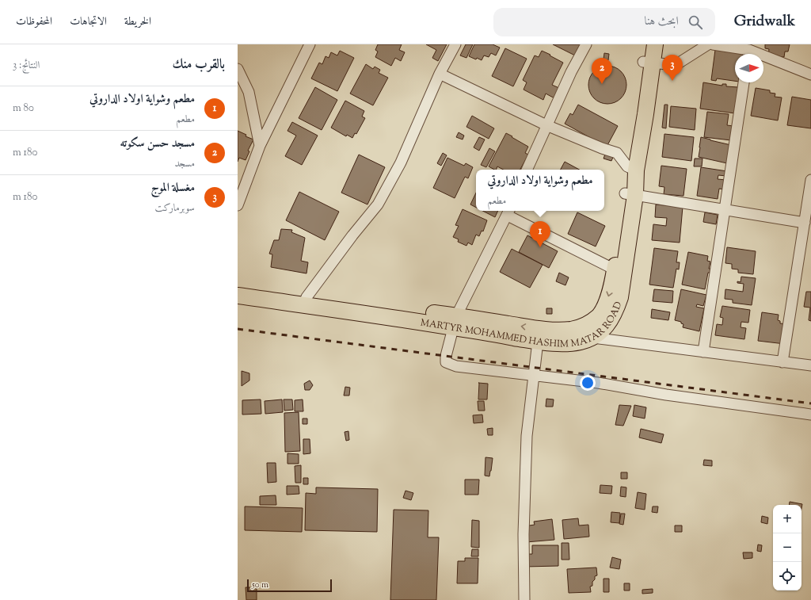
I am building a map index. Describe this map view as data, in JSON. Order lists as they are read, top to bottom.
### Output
{
  "streets": {
    "main road": ["MARTYR MOHAMMED HASHIM MATAR ROAD"]
  },
  "scale_bar": "50 m",
  "north": "right",
  "page": {
    "header": "Gridwalk",
    "search": "ابحث هنا",
    "nav": ["الخريطة", "الاتجاهات", "المحفوظات"],
    "heading": ["بالقرب منك", "النتائج: 3"],
    "pins": ["3", "2", "1"],
    "list": [
      {
        "mark": "1",
        "name": "مطعم وشواية اولاد الداروتي",
        "note": "مطعم",
        "value": "80 m"
      },
      {
        "mark": "2",
        "name": "مسجد حسن سكوته",
        "note": "مسجد",
        "value": "180 m"
      },
      {
        "mark": "3",
        "name": "مغسلة الموج",
        "note": "سوبرماركت",
        "value": "180 m"
      }
    ],
    "popup": ["مطعم وشواية اولاد الداروتي", "مطعم"],
    "map_buttons": ["+", "−"],
    "scale": "50 m"
  }
}
